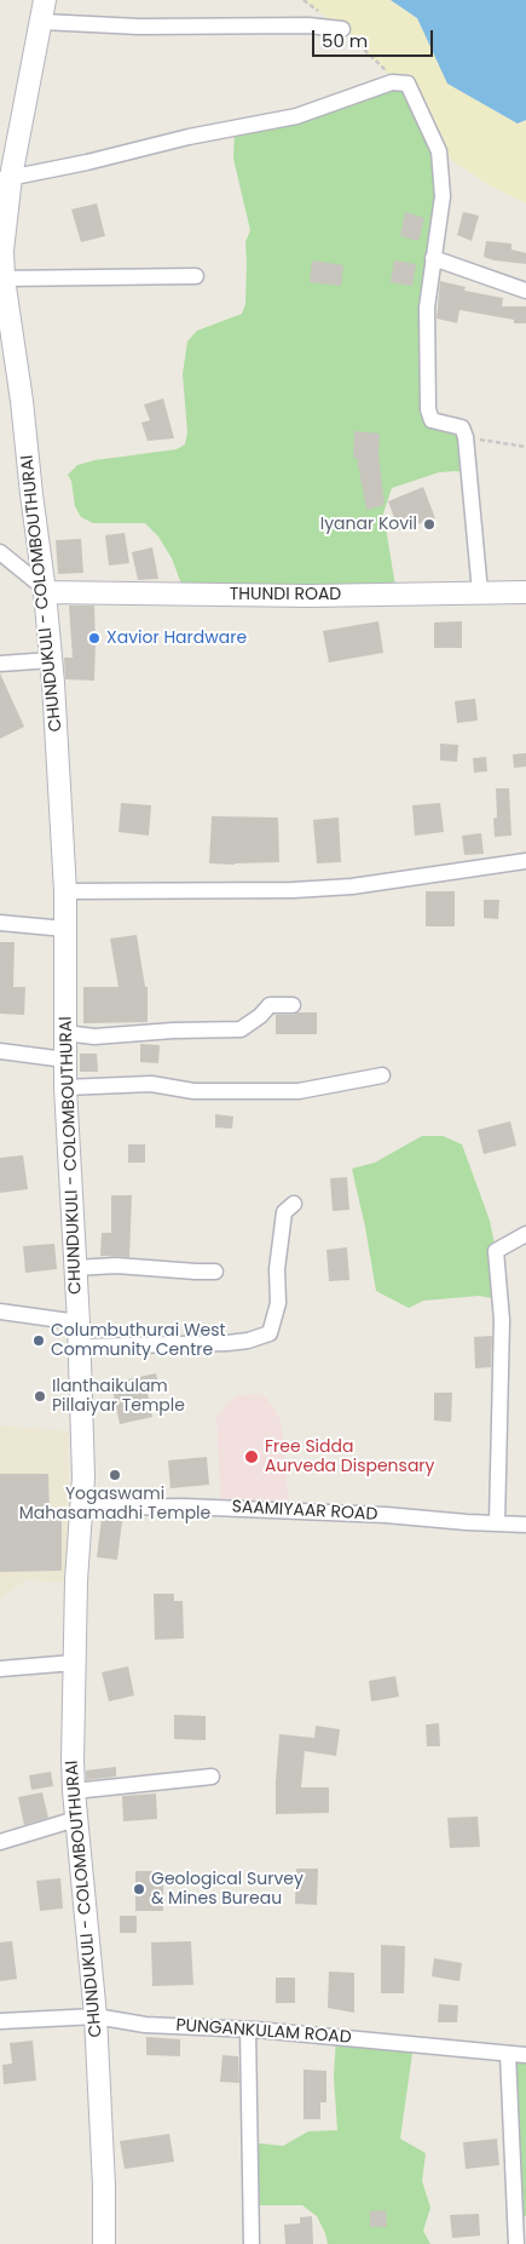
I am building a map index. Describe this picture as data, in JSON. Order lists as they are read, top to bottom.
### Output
{
  "streets": {
    "main road": ["CHUNDUKULI - COLOMBOUTHURAI", "THUNDI ROAD"],
    "street": ["SAAMIYAAR ROAD", "PUNGANKULAM ROAD"]
  },
  "crossings": [
    ["CHUNDUKULI - COLOMBOUTHURAI", "THUNDI ROAD"],
    ["CHUNDUKULI - COLOMBOUTHURAI", "SAAMIYAAR ROAD"],
    ["CHUNDUKULI - COLOMBOUTHURAI", "PUNGANKULAM ROAD"]
  ],
  "places": [
    "Iyanar Kovil",
    "Xavior Hardware",
    "Columbuthurai West Community Centre",
    "Ilanthaikulam Pillaiyar Temple",
    "Free Sidda Aurveda Dispensary",
    "Yogaswami Mahasamadhi Temple",
    "Geological Survey & Mines Bureau"
  ],
  "scale_bar": "50 m"
}
